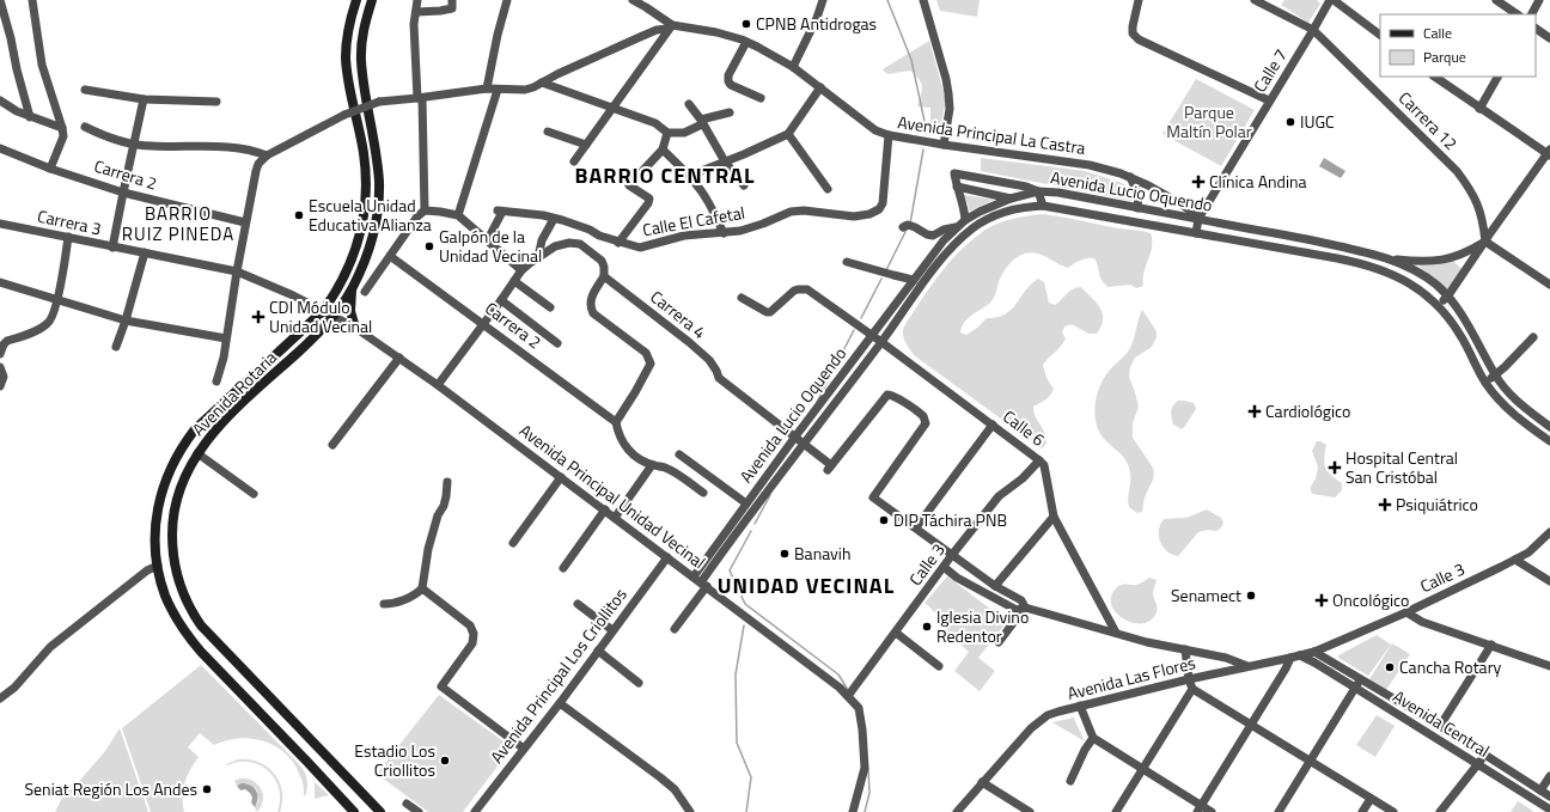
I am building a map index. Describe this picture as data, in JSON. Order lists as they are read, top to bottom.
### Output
{
  "streets": {
    "main road": ["Avenida Rotaria"],
    "street": [
      "Calle 7",
      "Carrera 12",
      "Avenida Principal La Castra",
      "Carrera 2",
      "Avenida Lucio Oquendo",
      "Calle El Cafetal",
      "Carrera 3",
      "Carrera 4",
      "Calle 6",
      "Avenida Principal Unidad Vecinal",
      "Calle 3",
      "Avenida Principal Los Criollitos",
      "Avenida Las Flores",
      "Avenida Central"
    ]
  },
  "crossings": [
    ["Calle 7", "Carrera 12"],
    ["Calle 7", "Avenida Principal La Castra"],
    ["Calle 7", "Avenida Lucio Oquendo"],
    ["Avenida Principal La Castra", "Avenida Lucio Oquendo"],
    ["Avenida Principal La Castra", "Calle El Cafetal"],
    ["Carrera 2", "Carrera 4"],
    ["Avenida Lucio Oquendo", "Carrera 4"],
    ["Avenida Lucio Oquendo", "Calle 6"],
    ["Avenida Lucio Oquendo", "Avenida Principal Unidad Vecinal"],
    ["Carrera 3", "Avenida Rotaria"],
    ["Carrera 3", "Avenida Principal Unidad Vecinal"],
    ["Carrera 4", "Avenida Principal Unidad Vecinal"],
    ["Avenida Rotaria", "Avenida Principal Unidad Vecinal"],
    ["Calle 6", "Calle 3"],
    ["Avenida Principal Unidad Vecinal", "Calle 3"],
    ["Avenida Principal Unidad Vecinal", "Avenida Principal Los Criollitos"],
    ["Calle 3", "Avenida Las Flores"],
    ["Calle 3", "Avenida Central"],
    ["Avenida Las Flores", "Avenida Central"]
  ],
  "districts": ["BARRIO CENTRAL", "BARRIO RUIZ PINEDA", "UNIDAD VECINAL"],
  "parks": ["Parque Maltín Polar"],
  "places": {
    "other": [
      "CPNB Antidrogas",
      "IUGC",
      "Escuela Unidad Educativa Alianza",
      "Galpón de la Unidad Vecinal",
      "DIP Táchira PNB",
      "Banavih",
      "Senamect",
      "Iglesia Divino Redentor",
      "Cancha Rotary",
      "Estadio Los Criollitos",
      "Seniat Región Los Andes"
    ],
    "health": [
      "Clínica Andina",
      "CDI Módulo Unidad Vecinal",
      "Cardiológico",
      "Hospital Central San Cristóbal",
      "Psiquiátrico",
      "Oncológico"
    ]
  },
  "legend": ["Calle", "Parque"]
}
